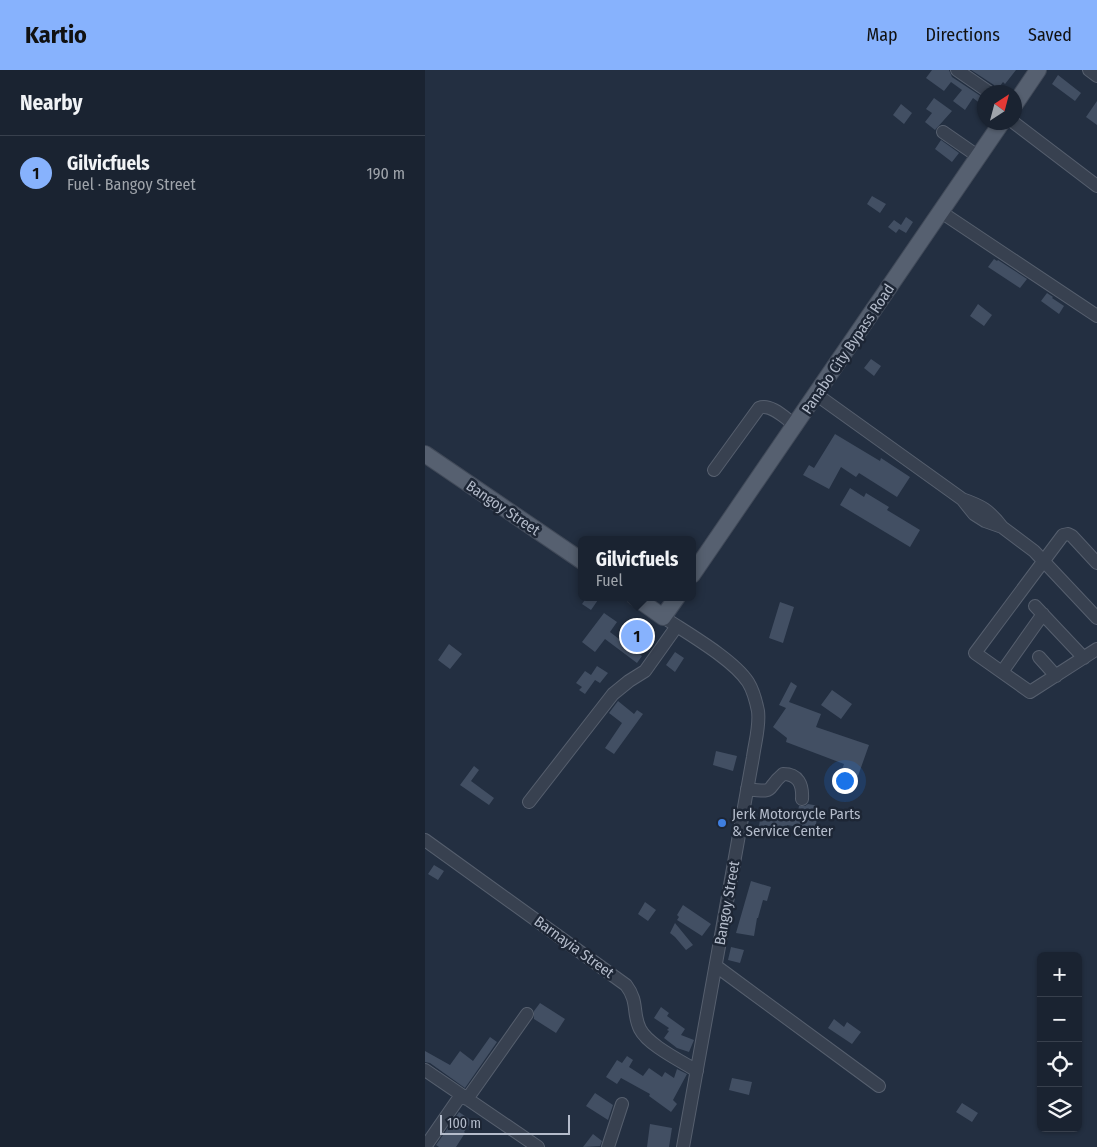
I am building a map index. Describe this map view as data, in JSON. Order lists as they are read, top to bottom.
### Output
{
  "streets": {
    "main road": ["Panabo City Bypass Road", "Bangoy Street"],
    "street": ["Barnayia Street"]
  },
  "crossings": [
    ["Bangoy Street", "Barnayia Street"]
  ],
  "places": ["Jerk Motorcycle Parts & Service Center"],
  "scale_bar": "100 m",
  "north": "top right",
  "page": {
    "header": "Kartio",
    "nav": ["Map", "Directions", "Saved"],
    "heading": "Nearby",
    "list": [
      {
        "mark": "1",
        "name": "Gilvicfuels",
        "note": "Fuel · Bangoy Street",
        "value": "190 m"
      }
    ],
    "popup": ["Gilvicfuels", "Fuel"],
    "pins": "1",
    "map_buttons": ["+", "−"],
    "scale": "100 m"
  }
}
